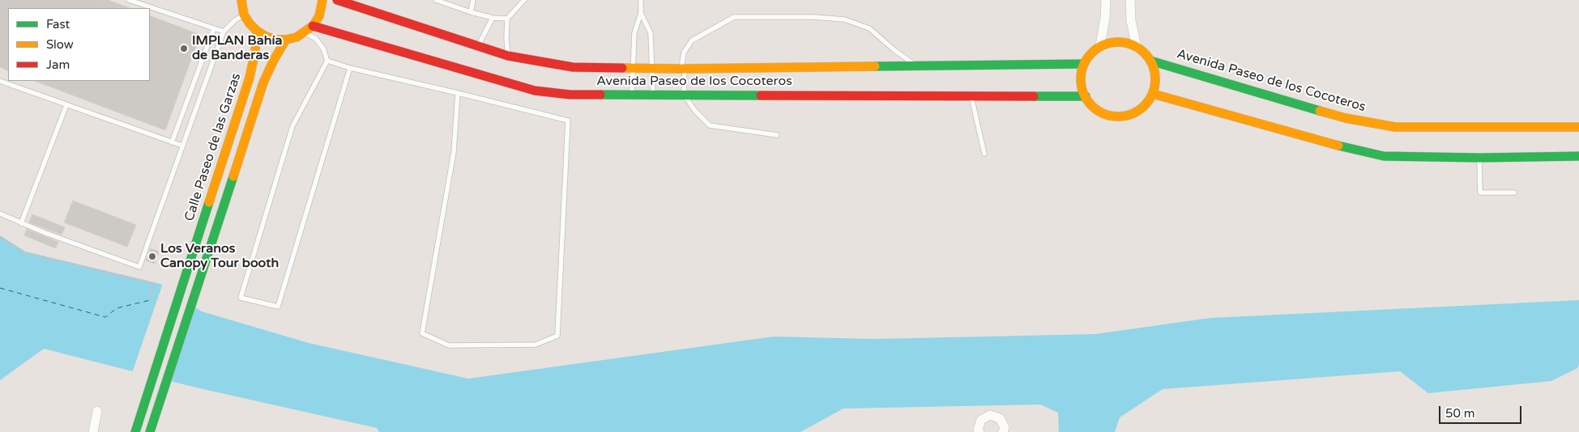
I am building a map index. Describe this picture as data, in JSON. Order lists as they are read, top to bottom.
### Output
{
  "streets": {
    "street": ["Avenida Paseo de los Cocoteros", "Calle Paseo de las Garzas"]
  },
  "places": ["IMPLAN Bahía de Banderas", "Los Veranos Canopy Tour booth"],
  "legend": ["Fast", "Slow", "Jam"],
  "scale_bar": "50 m"
}
